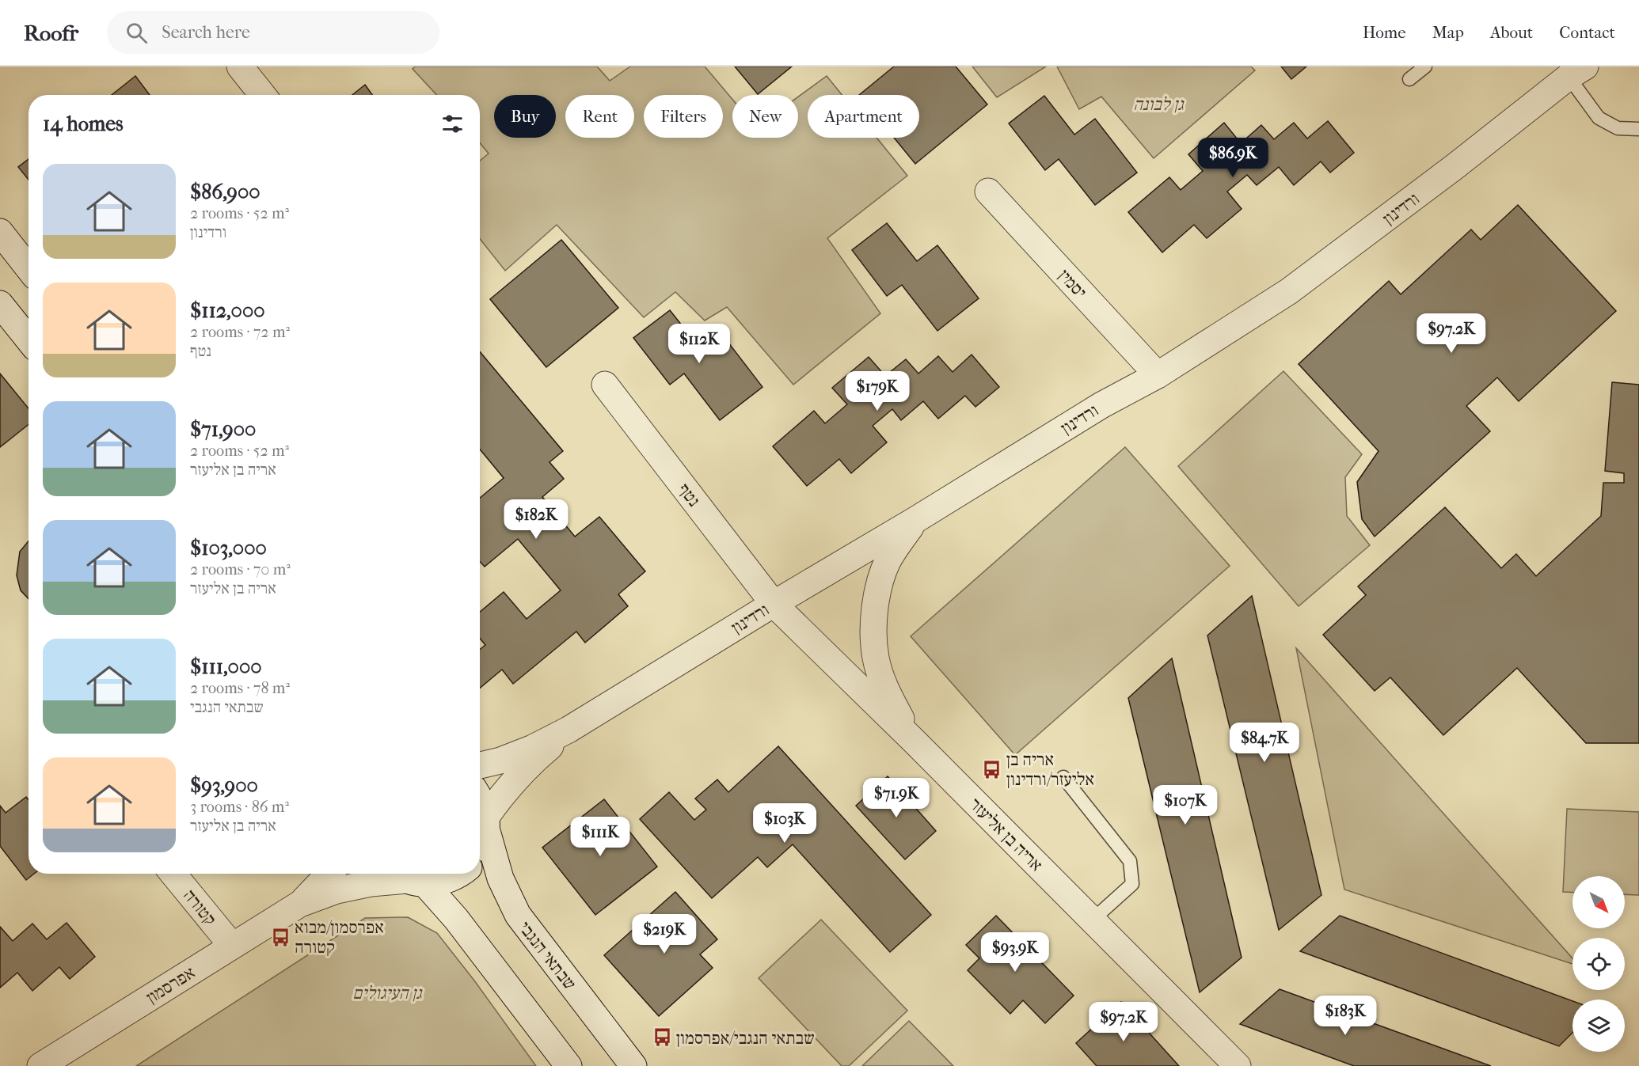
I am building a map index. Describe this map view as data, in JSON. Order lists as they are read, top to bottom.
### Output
{
  "streets": {
    "street": [
      "ורדינון",
      "יסמין",
      "נטף",
      "אריה בן אליעזר",
      "קטורה",
      "שבתאי הנגבי",
      "אפרסמון"
    ]
  },
  "crossings": [
    ["ורדינון", "יסמין"],
    ["ורדינון", "נטף"],
    ["ורדינון", "אריה בן אליעזר"],
    ["ורדינון", "שבתאי הנגבי"],
    ["נטף", "אריה בן אליעזר"],
    ["קטורה", "אפרסמון"]
  ],
  "parks": ["גן לבונה", "גן העיגולים"],
  "places": {
    "bus stop": ["אריה בן אליעזר/ורדינון", "אפרסמון/מבוא קטורה", "שבתאי הנגבי/אפרסמון"]
  },
  "north": "bottom right",
  "page": {
    "header": "Roofr",
    "search": "Search here",
    "nav": [
      "Home",
      "Map",
      "About",
      "Contact"
    ],
    "chip": [
      "Buy",
      "Rent",
      "Filters",
      "New",
      "Apartment"
    ],
    "heading": "14 homes",
    "price": [
      "$86.9K",
      "$97.2K",
      "$112K",
      "$179K",
      "$182K",
      "$84.7K",
      "$71.9K",
      "$107K",
      "$103K",
      "$111K",
      "$219K",
      "$93.9K",
      "$183K",
      "$97.2K"
    ],
    "list": [
      {
        "name": "$86,900",
        "note": "2 rooms · 52 m² · ורדינון"
      },
      {
        "name": "$112,000",
        "note": "2 rooms · 72 m² · נטף"
      },
      {
        "name": "$71,900",
        "note": "2 rooms · 52 m² · אריה בן אליעזר"
      },
      {
        "name": "$103,000",
        "note": "2 rooms · 70 m² · אריה בן אליעזר"
      },
      {
        "name": "$111,000",
        "note": "2 rooms · 78 m² · שבתאי הנגבי"
      },
      {
        "name": "$93,900",
        "note": "3 rooms · 86 m² · אריה בן אליעזר"
      }
    ]
  }
}
